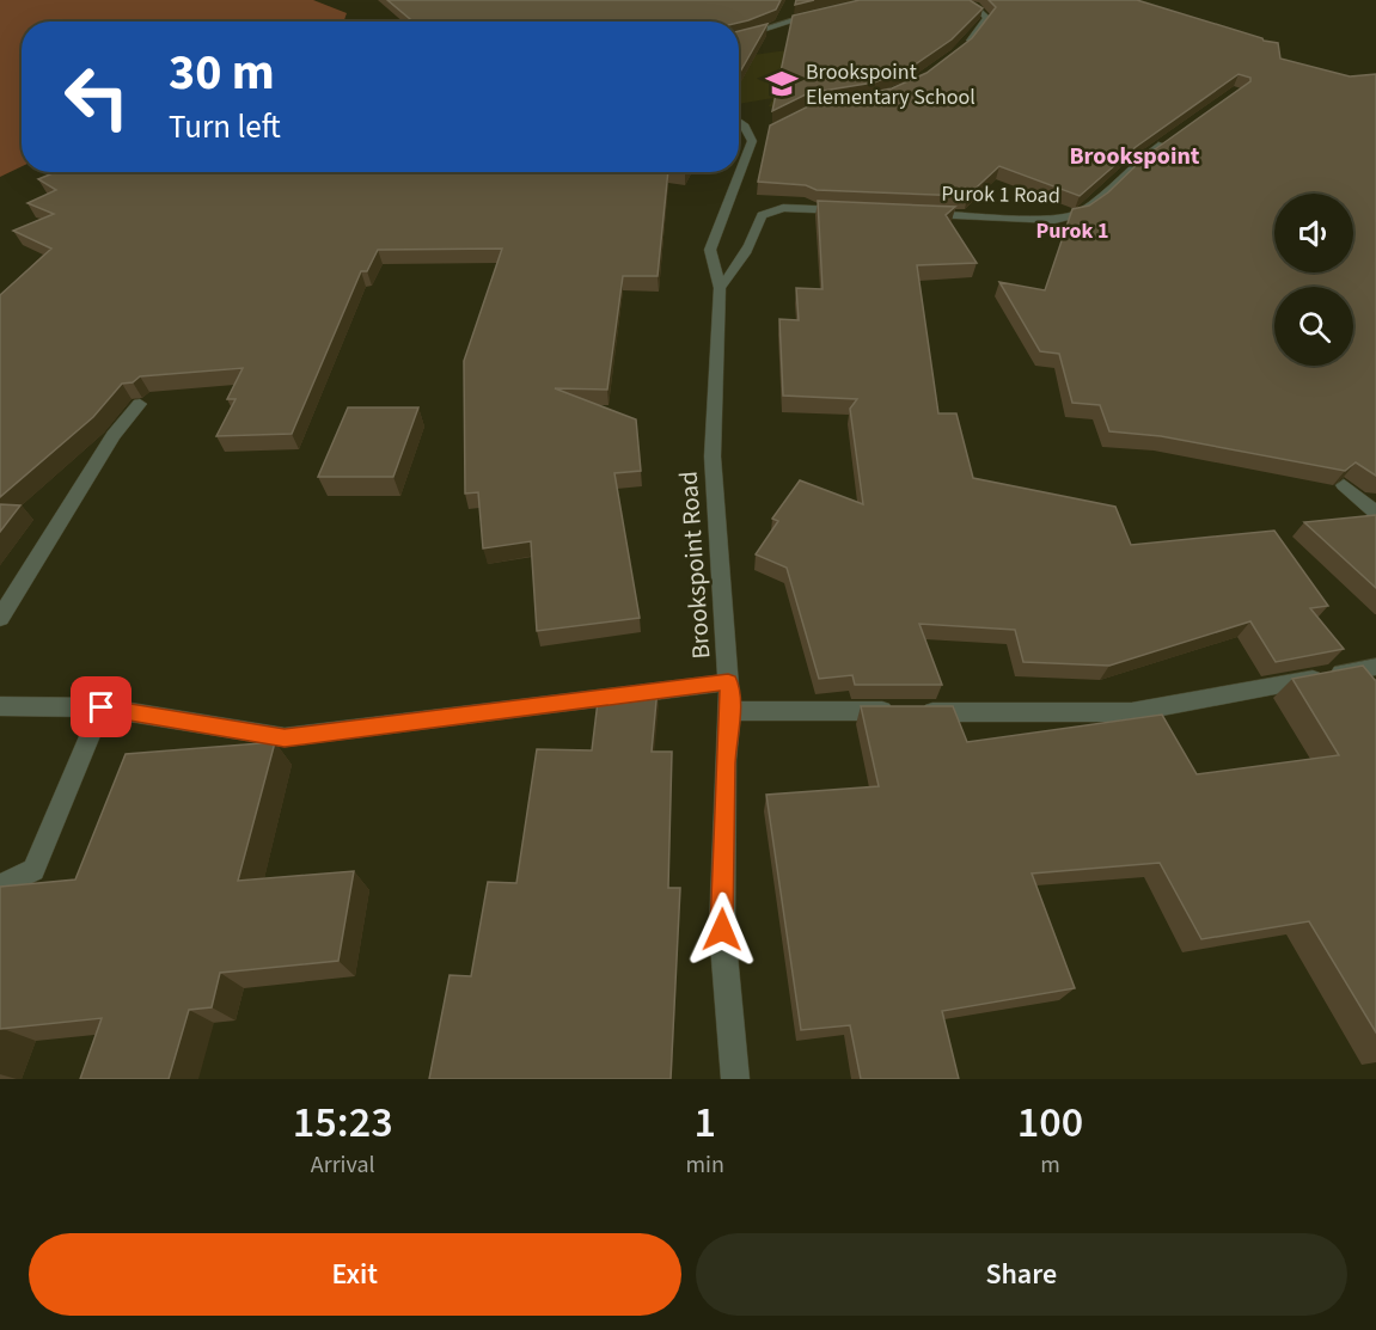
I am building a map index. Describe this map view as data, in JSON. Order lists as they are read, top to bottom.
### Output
{
  "streets": {
    "street": ["Purok 1 Road", "Brookspoint Road"]
  },
  "districts": ["Brookspoint", "Purok 1"],
  "places": {
    "school or university": ["Brookspoint Elementary School"]
  },
  "page": {
    "turn": ["30 m", "Turn left"],
    "eta": [
      "15:23",
      "Arrival",
      "1",
      "min",
      "100",
      "m"
    ],
    "buttons": ["Exit", "Share"]
  }
}
